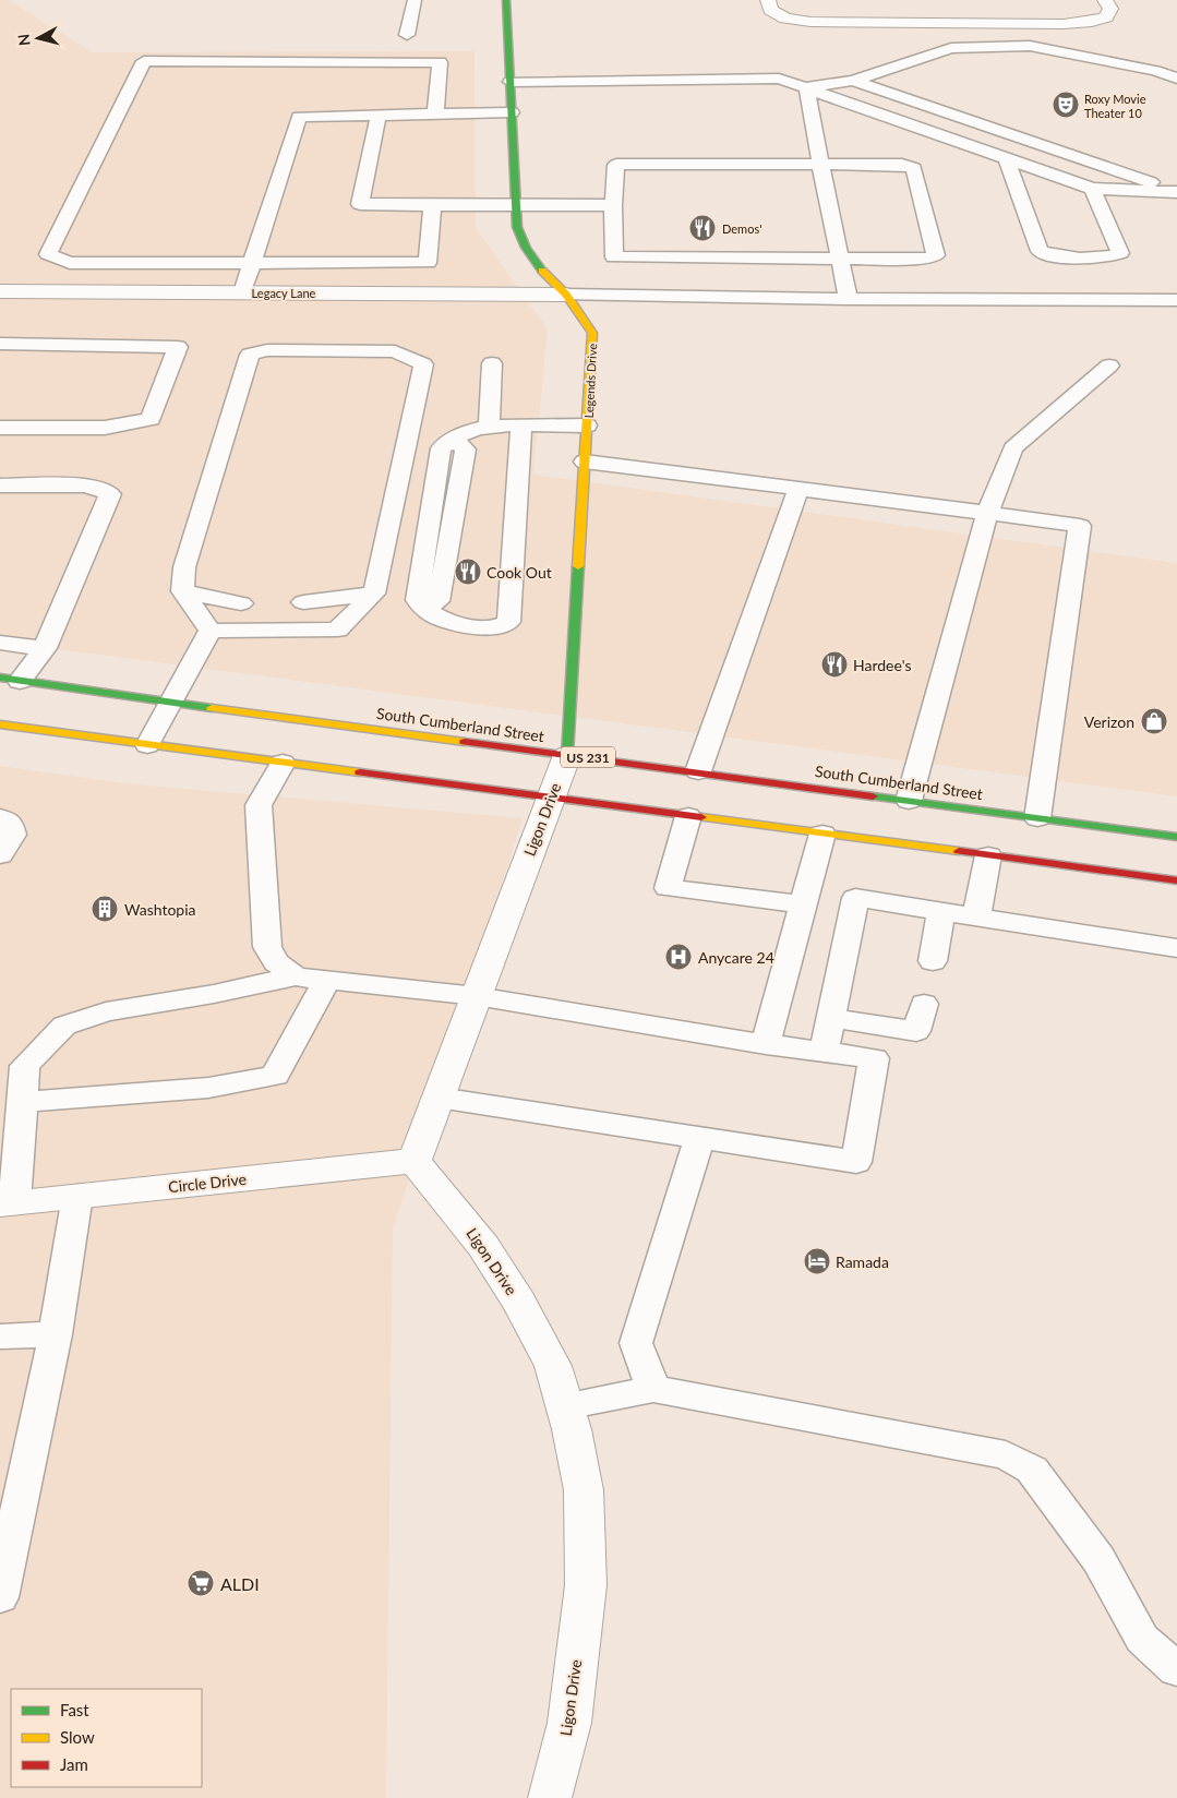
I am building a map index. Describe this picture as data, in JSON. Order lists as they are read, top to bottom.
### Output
{
  "streets": {
    "street": [
      "Legacy Lane",
      "Legends Drive",
      "South Cumberland Street",
      "US 231",
      "Ligon Drive",
      "Circle Drive"
    ]
  },
  "crossings": [
    ["Legacy Lane", "Legends Drive"],
    ["Legends Drive", "South Cumberland Street"],
    ["Legends Drive", "Ligon Drive"],
    ["South Cumberland Street", "Ligon Drive"],
    ["Ligon Drive", "Circle Drive"]
  ],
  "places": {
    "theatre": ["Roxy Movie Theater 10"],
    "restaurant": ["Demos'", "Cook Out", "Hardee's"],
    "shop": ["Verizon"],
    "building": ["Washtopia"],
    "hospital": ["Anycare 24"],
    "hotel": ["Ramada"],
    "supermarket": ["ALDI"]
  },
  "legend": ["Fast", "Slow", "Jam"],
  "north": "left"
}
